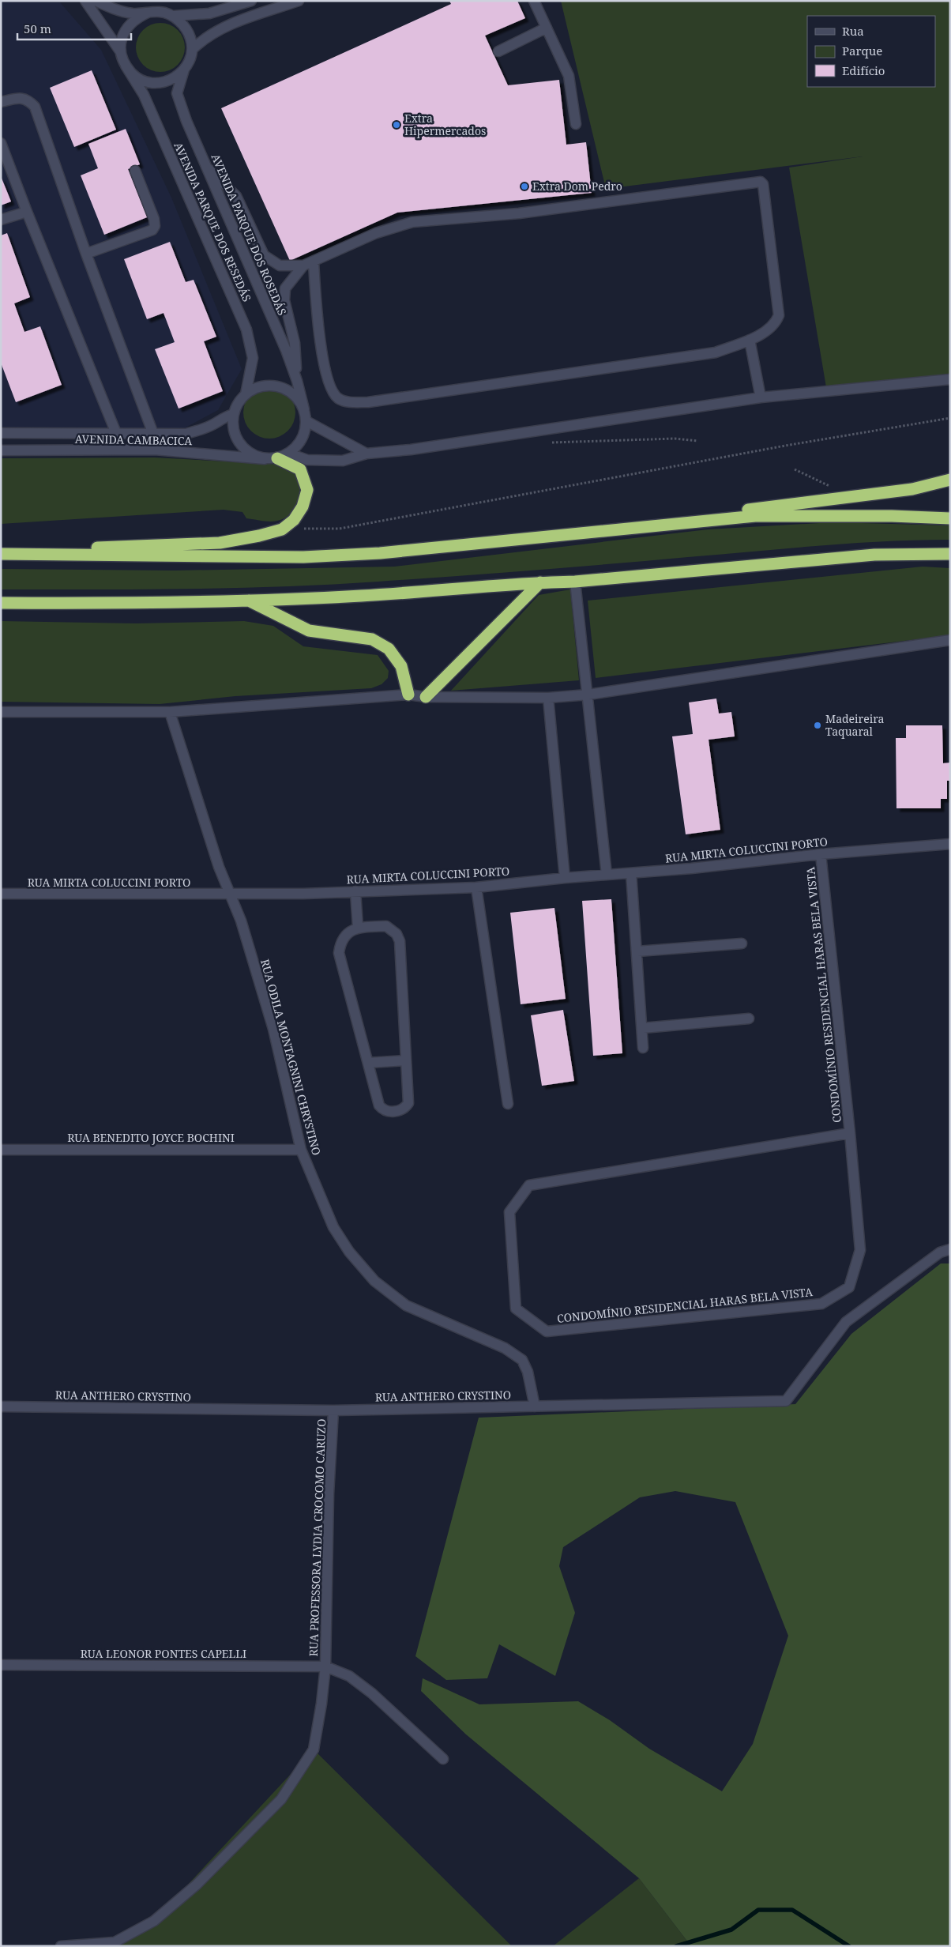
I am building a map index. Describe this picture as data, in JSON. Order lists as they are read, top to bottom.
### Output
{
  "streets": {
    "street": [
      "AVENIDA PARQUE DOS RESEDÁS",
      "AVENIDA PARQUE DOS ROSEDÁS",
      "AVENIDA CAMBACICA",
      "RUA MIRTA COLUCCINI PORTO",
      "CONDOMÍNIO RESIDENCIAL HARAS BELA VISTA",
      "RUA ODILA MONTAGNINI CHRYSTINO",
      "RUA BENEDITO JOYCE BOCHINI",
      "RUA ANTHERO CRYSTINO",
      "RUA PROFESSORA LYDIA CROCOMO CARUZO",
      "RUA LEONOR PONTES CAPELLI"
    ]
  },
  "crossings": [
    ["AVENIDA PARQUE DOS RESEDÁS", "AVENIDA PARQUE DOS ROSEDÁS"],
    ["AVENIDA PARQUE DOS RESEDÁS", "AVENIDA CAMBACICA"],
    ["AVENIDA PARQUE DOS ROSEDÁS", "AVENIDA CAMBACICA"],
    ["RUA MIRTA COLUCCINI PORTO", "CONDOMÍNIO RESIDENCIAL HARAS BELA VISTA"],
    ["RUA MIRTA COLUCCINI PORTO", "RUA ODILA MONTAGNINI CHRYSTINO"],
    ["RUA ODILA MONTAGNINI CHRYSTINO", "RUA BENEDITO JOYCE BOCHINI"],
    ["RUA ODILA MONTAGNINI CHRYSTINO", "RUA ANTHERO CRYSTINO"],
    ["RUA ANTHERO CRYSTINO", "RUA PROFESSORA LYDIA CROCOMO CARUZO"],
    ["RUA PROFESSORA LYDIA CROCOMO CARUZO", "RUA LEONOR PONTES CAPELLI"]
  ],
  "places": ["Extra Hipermercados", "Extra Dom Pedro", "Madeireira Taquaral"],
  "legend": ["Rua", "Parque", "Edifício"],
  "scale_bar": "50 m"
}
